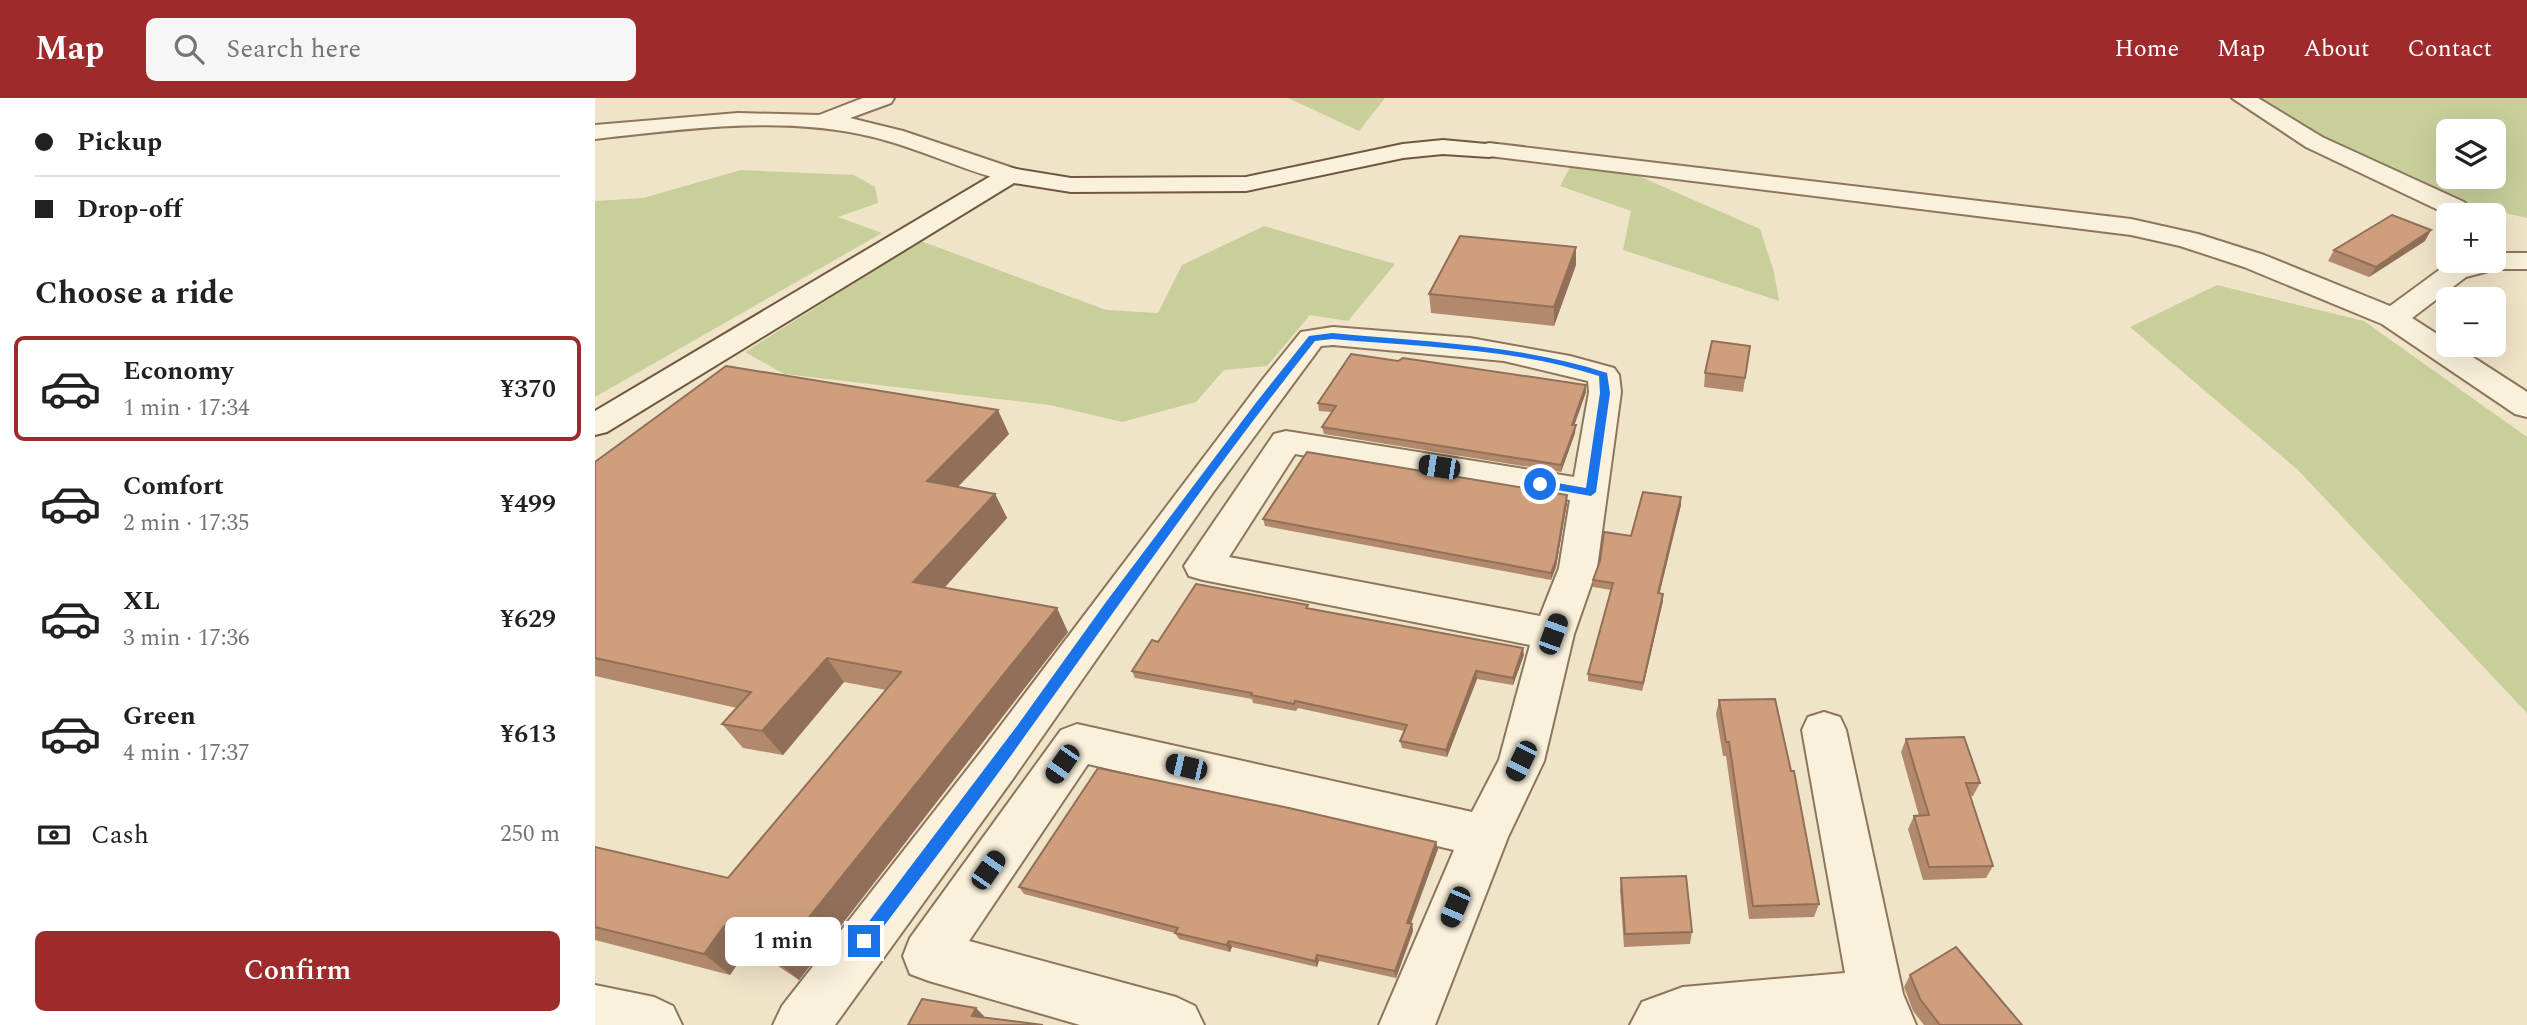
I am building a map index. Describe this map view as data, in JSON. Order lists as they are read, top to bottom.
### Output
{
  "page": {
    "header": "Map",
    "search": "Search here",
    "nav": [
      "Home",
      "Map",
      "About",
      "Contact"
    ],
    "banner": ["Pickup", "Drop-off"],
    "map_buttons": ["+", "−"],
    "heading": "Choose a ride",
    "list": [
      {
        "name": "Economy",
        "note": "1 min · 17:34",
        "value": "¥370"
      },
      {
        "name": "Comfort",
        "note": "2 min · 17:35",
        "value": "¥499"
      },
      {
        "name": "XL",
        "note": "3 min · 17:36",
        "value": "¥629"
      },
      {
        "name": "Green",
        "note": "4 min · 17:37",
        "value": "¥613"
      }
    ],
    "pay": ["Cash", "250 m"],
    "buttons": "Confirm",
    "bubble": "1 min"
  }
}
